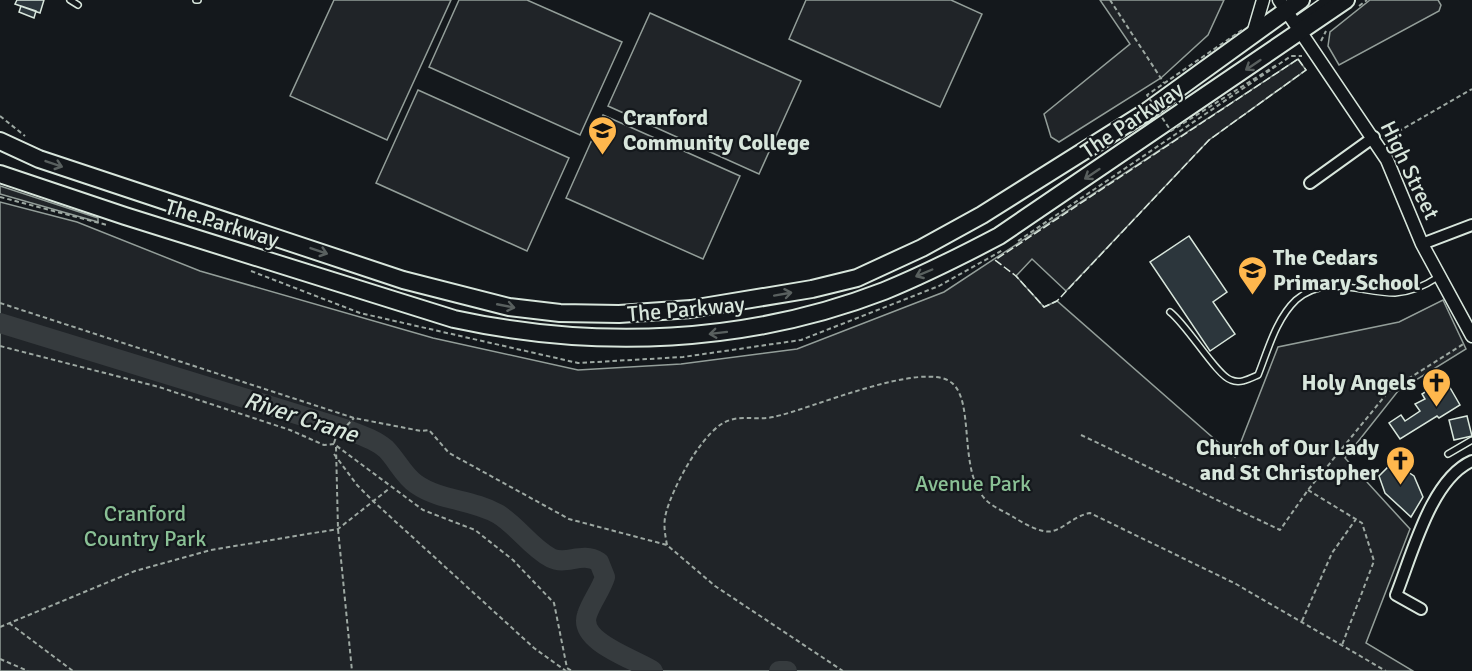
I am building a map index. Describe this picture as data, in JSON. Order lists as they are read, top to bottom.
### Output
{
  "streets": {
    "highway": ["The Parkway"],
    "street": ["High Street"]
  },
  "crossings": [
    ["The Parkway", "High Street"]
  ],
  "water": ["River Crane"],
  "parks": ["Avenue Park", "Cranford Country Park"],
  "places": {
    "school or university": ["Cranford Community College", "The Cedars Primary School"],
    "church": ["Holy Angels", "Church of Our Lady and St Christopher"]
  }
}
